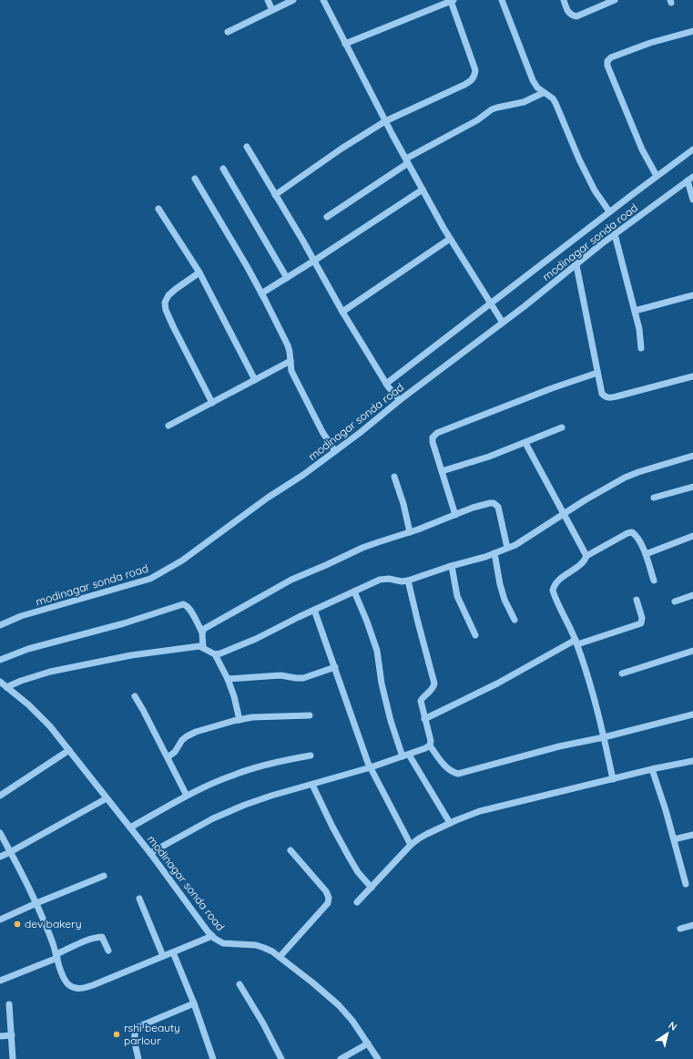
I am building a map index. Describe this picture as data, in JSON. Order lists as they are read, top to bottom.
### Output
{
  "streets": {
    "street": ["modinagar sonda road"]
  },
  "places": ["dev bakery", "rshi beauty parlour"],
  "north": "top right"
}
